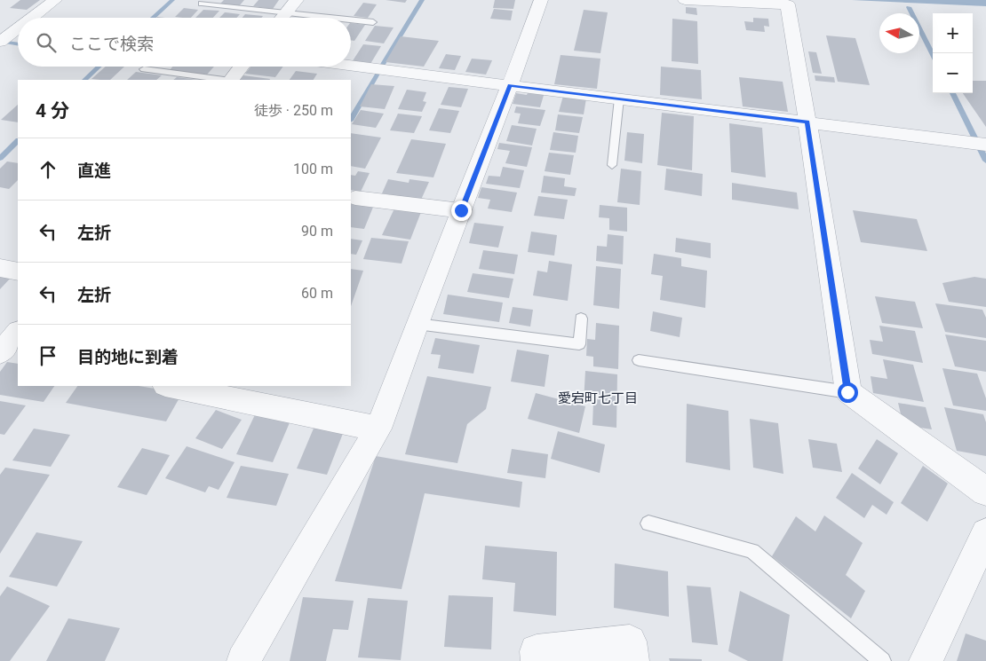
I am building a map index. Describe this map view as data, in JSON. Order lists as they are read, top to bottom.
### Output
{
  "districts": ["愛宕町七丁目"],
  "north": "left",
  "page": {
    "map_buttons": ["+", "−"],
    "search": "ここで検索",
    "heading": ["4 分", "徒歩 · 250 m"],
    "list": [
      ["直進", "100 m"],
      ["左折", "90 m"],
      ["左折", "60 m"],
      "目的地に到着"
    ]
  }
}
